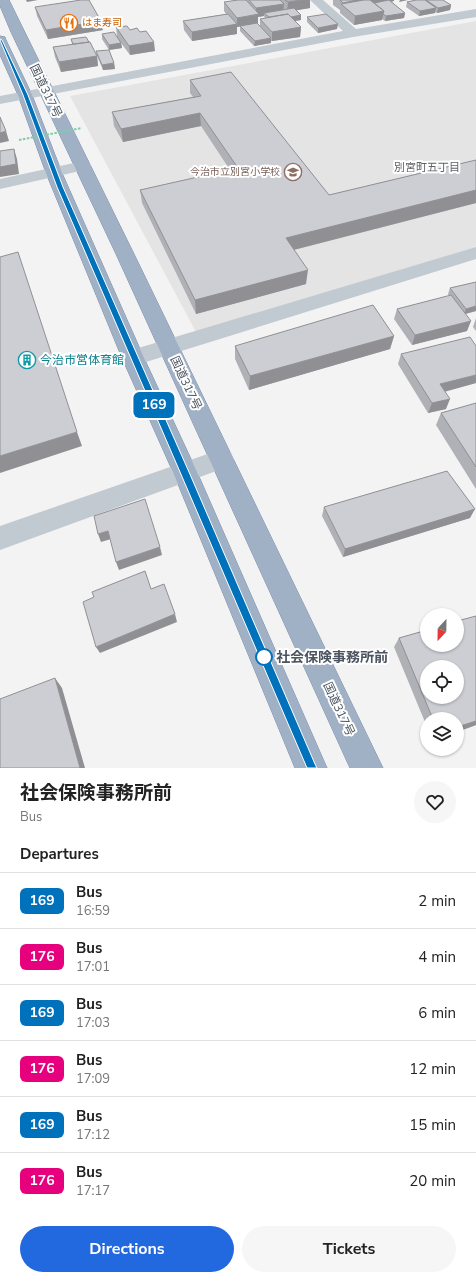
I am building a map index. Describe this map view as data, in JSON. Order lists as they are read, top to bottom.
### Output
{
  "streets": {
    "highway": ["国道317号"]
  },
  "districts": ["別宮町五丁目"],
  "places": {
    "restaurant": ["はま寿司"],
    "school or university": ["今治市立別宮小学校"],
    "building": ["今治市営体育館"],
    "other": ["社会保険事務所前"]
  },
  "lines": ["bus line 169"],
  "north": "bottom",
  "page": {
    "on_map": "169",
    "heading": [
      ["社会保険事務所前", "Bus"],
      "Departures"
    ],
    "list": [
      {
        "mark": "169",
        "name": "Bus",
        "note": "16:59",
        "value": "2 min"
      },
      {
        "mark": "176",
        "name": "Bus",
        "note": "17:01",
        "value": "4 min"
      },
      {
        "mark": "169",
        "name": "Bus",
        "note": "17:03",
        "value": "6 min"
      },
      {
        "mark": "176",
        "name": "Bus",
        "note": "17:09",
        "value": "12 min"
      },
      {
        "mark": "169",
        "name": "Bus",
        "note": "17:12",
        "value": "15 min"
      },
      {
        "mark": "176",
        "name": "Bus",
        "note": "17:17",
        "value": "20 min"
      }
    ],
    "buttons": ["Directions", "Tickets"]
  }
}
